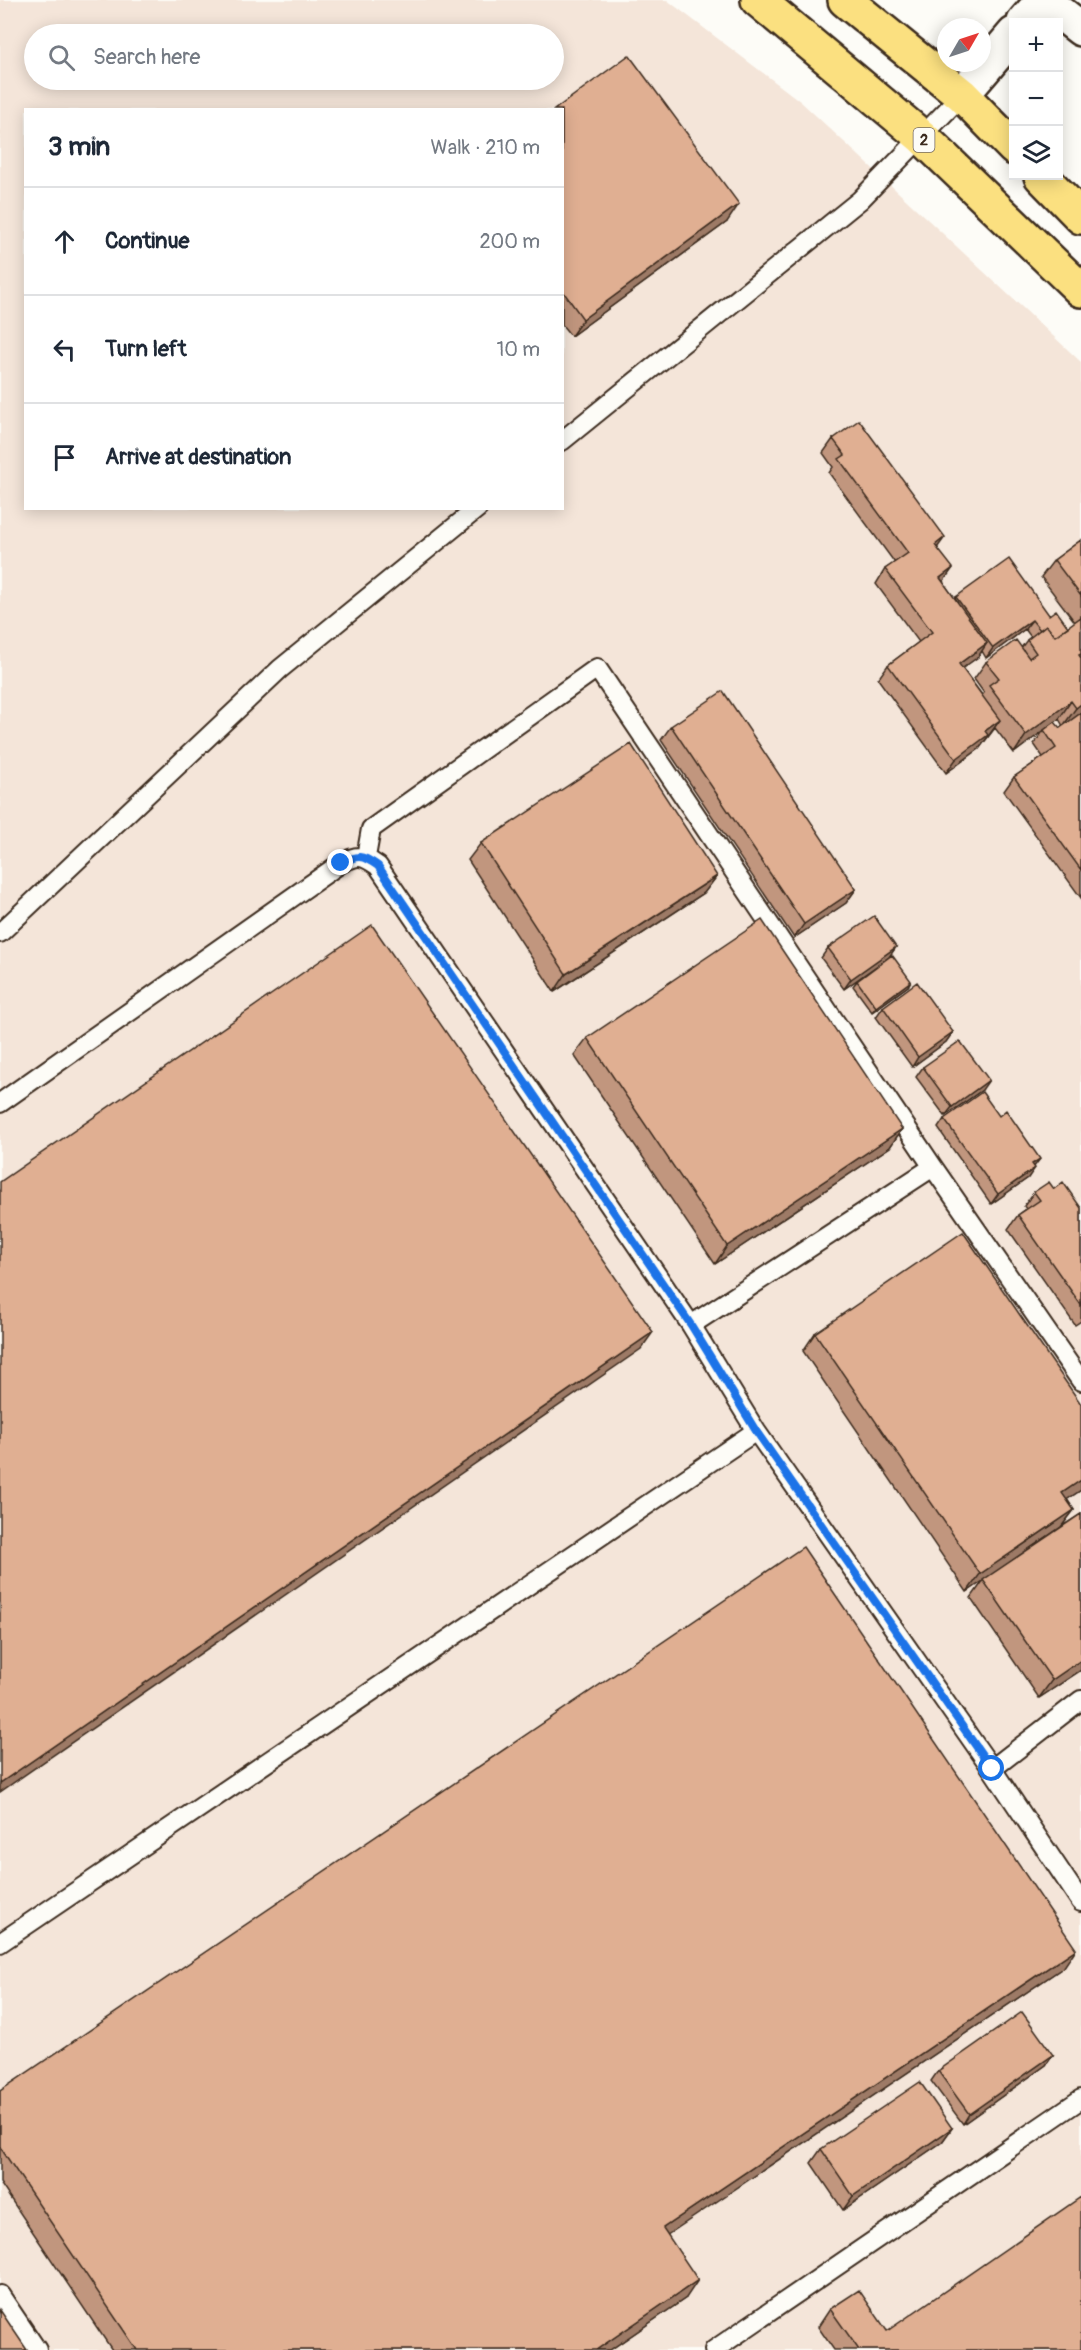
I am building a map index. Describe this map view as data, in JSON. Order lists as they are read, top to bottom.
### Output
{
  "streets": {
    "main road": ["2"]
  },
  "north": "top right",
  "page": {
    "map_buttons": ["+", "−"],
    "search": "Search here",
    "heading": ["3 min", "Walk · 210 m"],
    "list": [
      ["Continue", "200 m"],
      ["Turn left", "10 m"],
      "Arrive at destination"
    ]
  }
}
